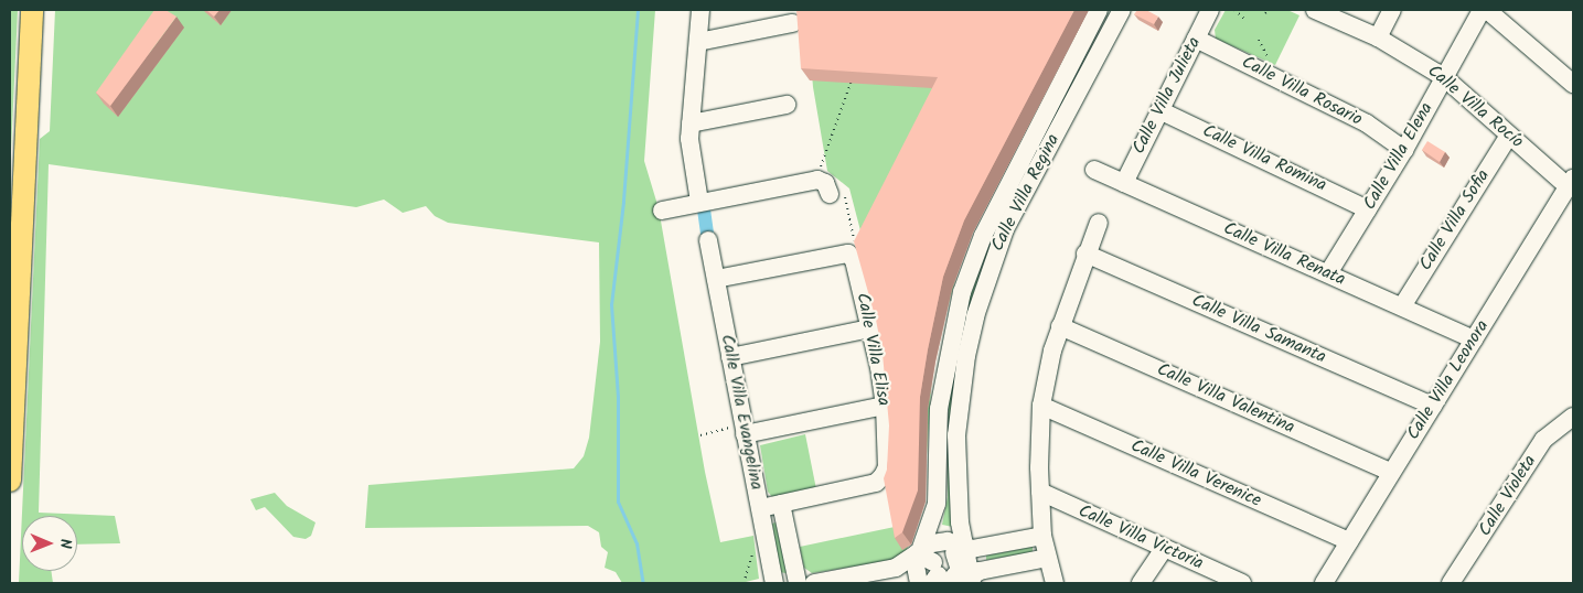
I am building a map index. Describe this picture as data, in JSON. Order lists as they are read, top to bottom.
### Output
{
  "streets": {
    "street": [
      "Calle Villa Rosario",
      "Calle Villa Julieta",
      "Calle Villa Rocío",
      "Calle Villa Elena",
      "Calle Villa Romina",
      "Calle Villa Regina",
      "Calle Villa Sofia",
      "Calle Villa Renata",
      "Calle Villa Samanta",
      "Calle Villa Elisa",
      "Calle Villa Leonora",
      "Calle Villa Valentina",
      "Calle Villa Evangelina",
      "Calle Villa Verenice",
      "Calle Violeta",
      "Calle Villa Victoria"
    ]
  },
  "crossings": [
    ["Calle Villa Rosario", "Calle Villa Julieta"],
    ["Calle Villa Rosario", "Calle Villa Elena"],
    ["Calle Villa Julieta", "Calle Villa Romina"],
    ["Calle Villa Julieta", "Calle Villa Renata"],
    ["Calle Villa Rocío", "Calle Villa Elena"],
    ["Calle Villa Rocío", "Calle Villa Sofia"],
    ["Calle Villa Rocío", "Calle Villa Leonora"],
    ["Calle Villa Elena", "Calle Villa Romina"],
    ["Calle Villa Elena", "Calle Villa Renata"],
    ["Calle Villa Sofia", "Calle Villa Renata"],
    ["Calle Villa Renata", "Calle Villa Leonora"],
    ["Calle Villa Samanta", "Calle Villa Leonora"],
    ["Calle Villa Elisa", "Calle Villa Evangelina"],
    ["Calle Villa Leonora", "Calle Villa Valentina"],
    ["Calle Villa Leonora", "Calle Villa Verenice"]
  ],
  "north": "right"
}
